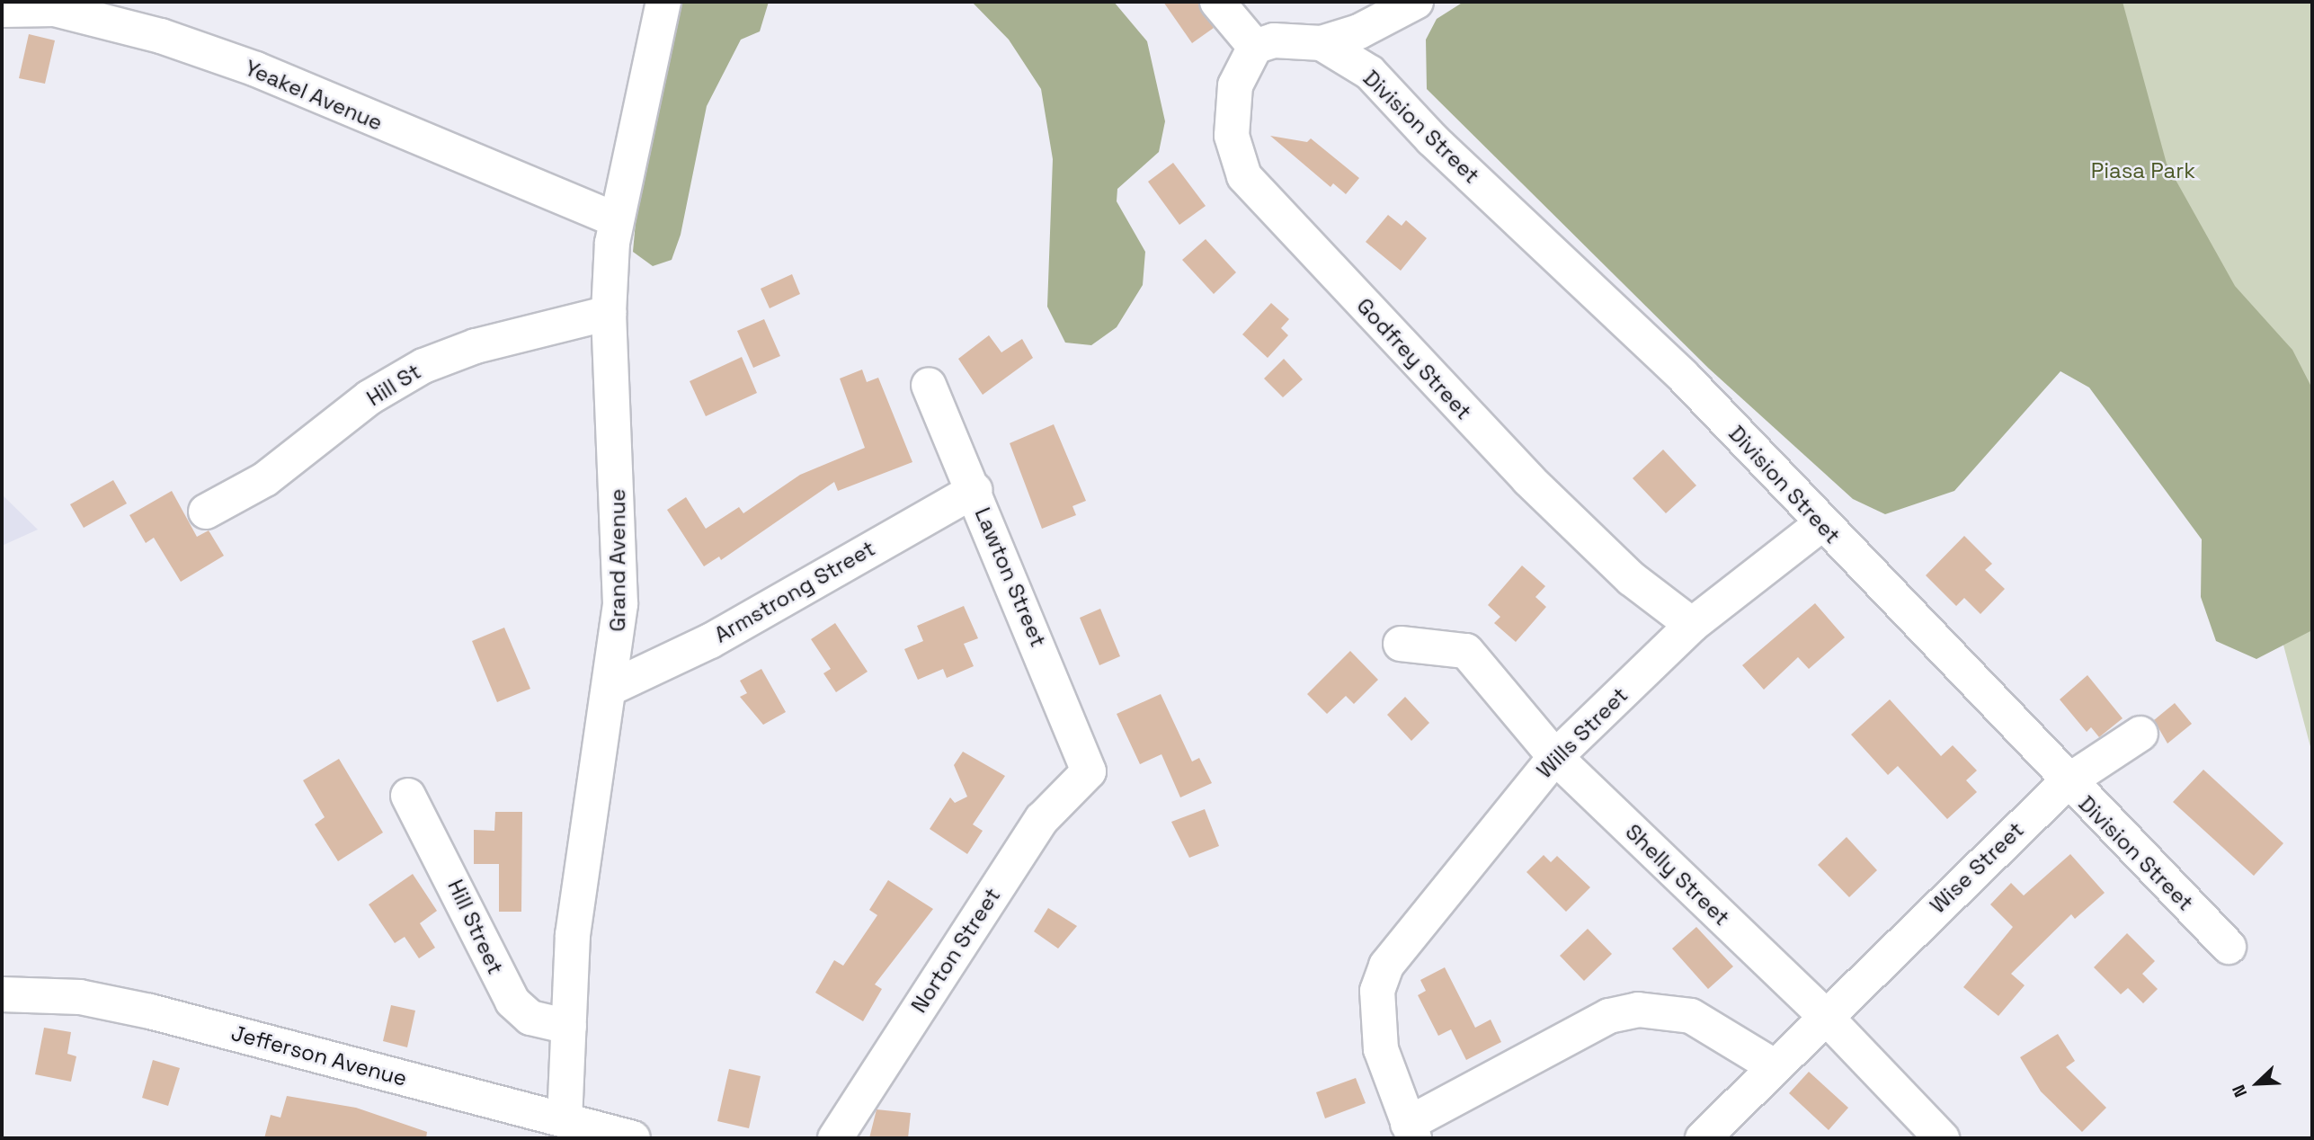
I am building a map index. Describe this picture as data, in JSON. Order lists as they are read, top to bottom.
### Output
{
  "streets": {
    "street": [
      "Yeakel Avenue",
      "Division Street",
      "Godfrey Street",
      "Hill St",
      "Grand Avenue",
      "Lawton Street",
      "Armstrong Street",
      "Wills Street",
      "Wise Street",
      "Shelly Street",
      "Hill Street",
      "Norton Street",
      "Jefferson Avenue"
    ]
  },
  "crossings": [
    ["Yeakel Avenue", "Grand Avenue"],
    ["Division Street", "Wills Street"],
    ["Division Street", "Wise Street"],
    ["Godfrey Street", "Wills Street"],
    ["Hill St", "Grand Avenue"],
    ["Grand Avenue", "Armstrong Street"],
    ["Grand Avenue", "Hill Street"],
    ["Grand Avenue", "Jefferson Avenue"],
    ["Lawton Street", "Armstrong Street"],
    ["Lawton Street", "Norton Street"],
    ["Wills Street", "Shelly Street"],
    ["Wise Street", "Shelly Street"]
  ],
  "parks": ["Piasa Park"],
  "north": "bottom left"
}
